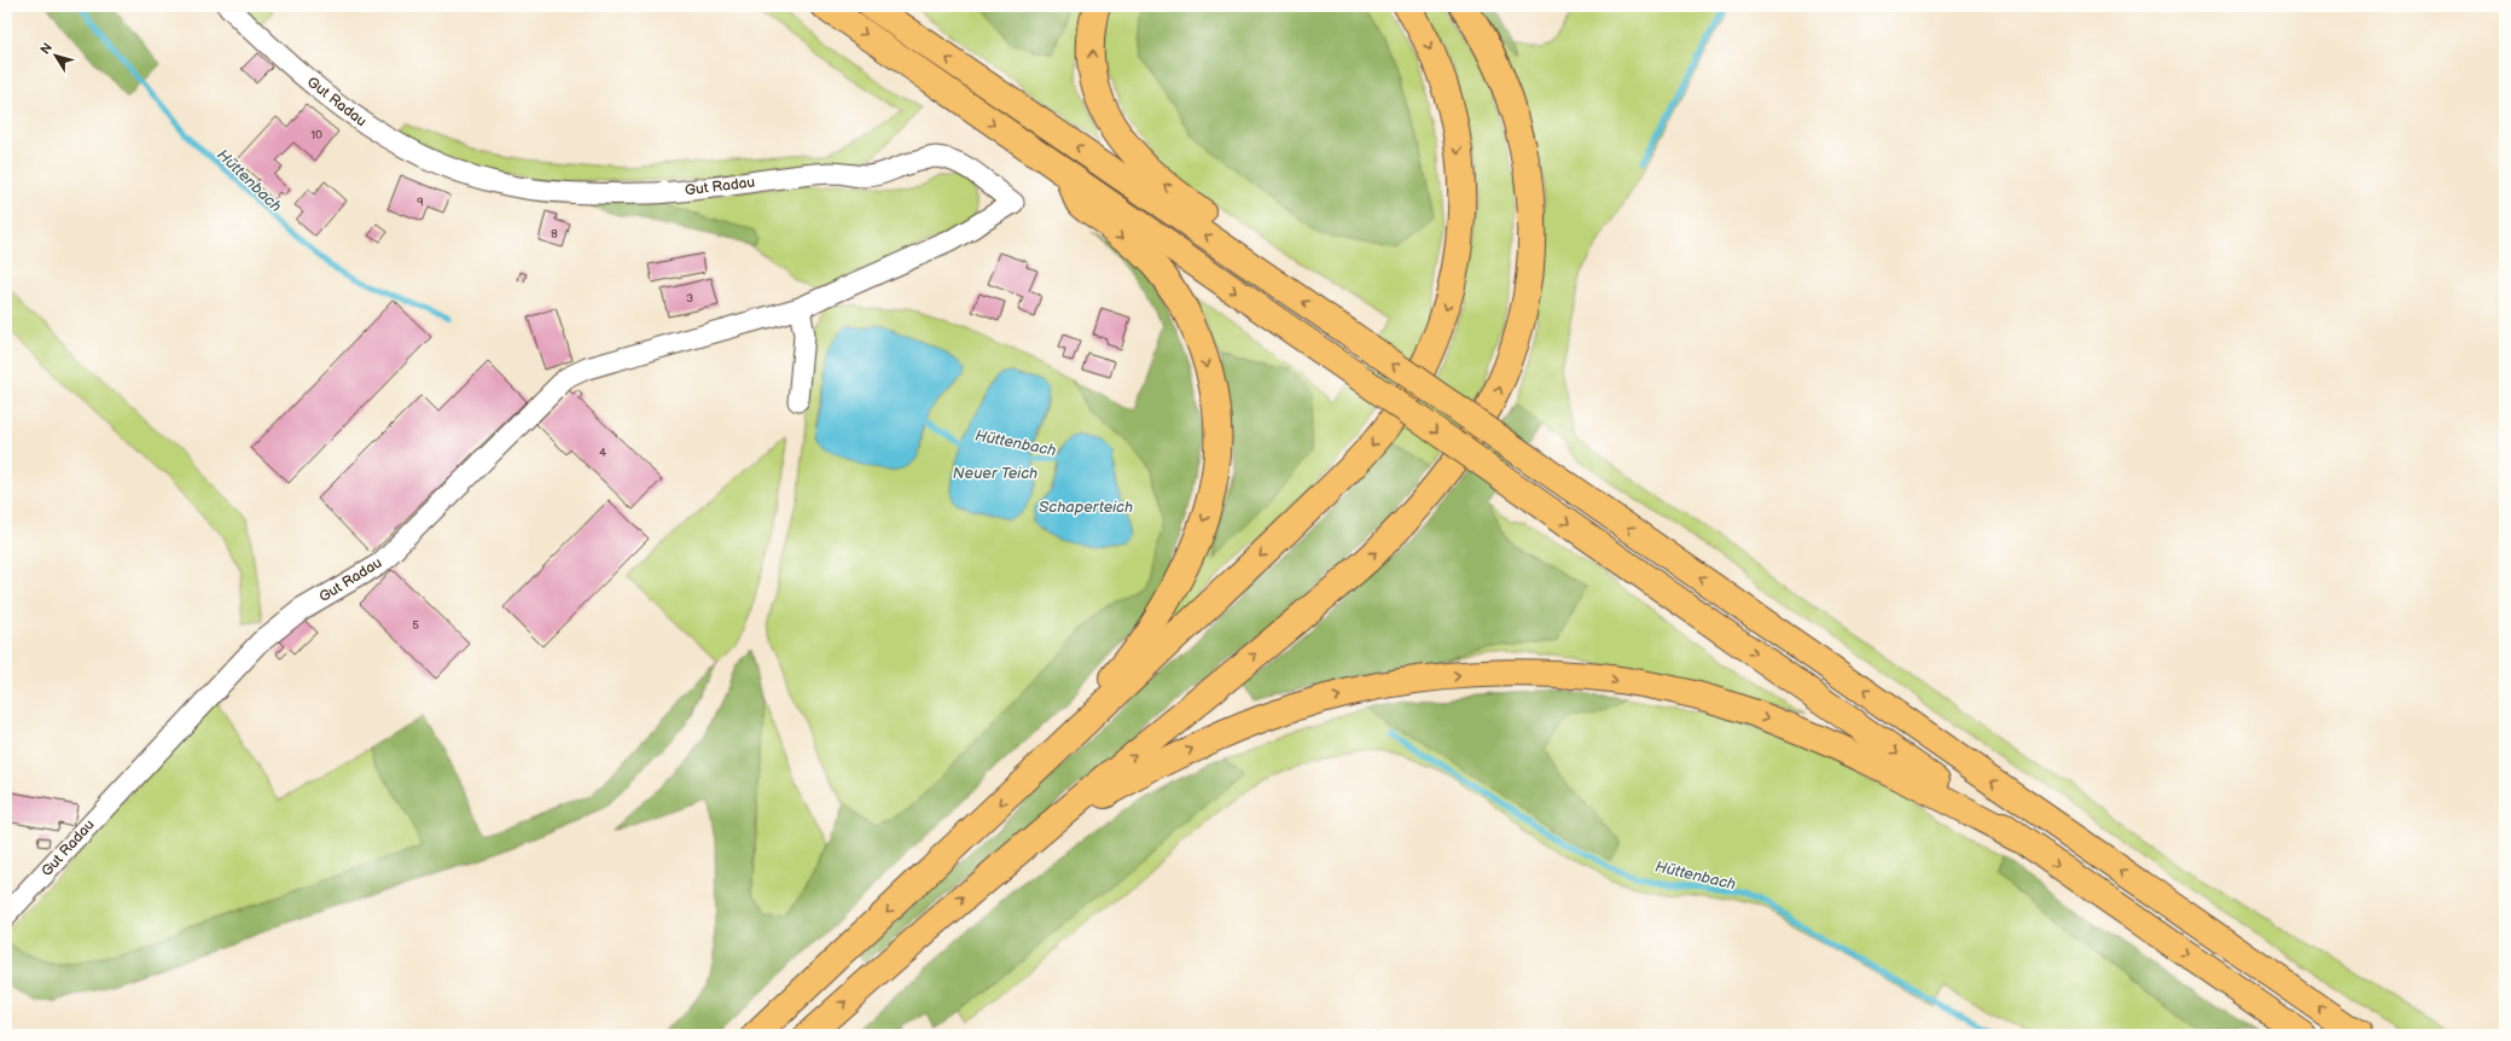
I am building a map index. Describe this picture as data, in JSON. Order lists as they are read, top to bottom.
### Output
{
  "streets": {
    "street": ["Gut Radau"]
  },
  "water": ["Hüttenbach", "Neuer Teich", "Schaperteich"],
  "house_numbers": [
    "10",
    "9",
    "8",
    "3",
    "4",
    "5"
  ],
  "north": "top left"
}
